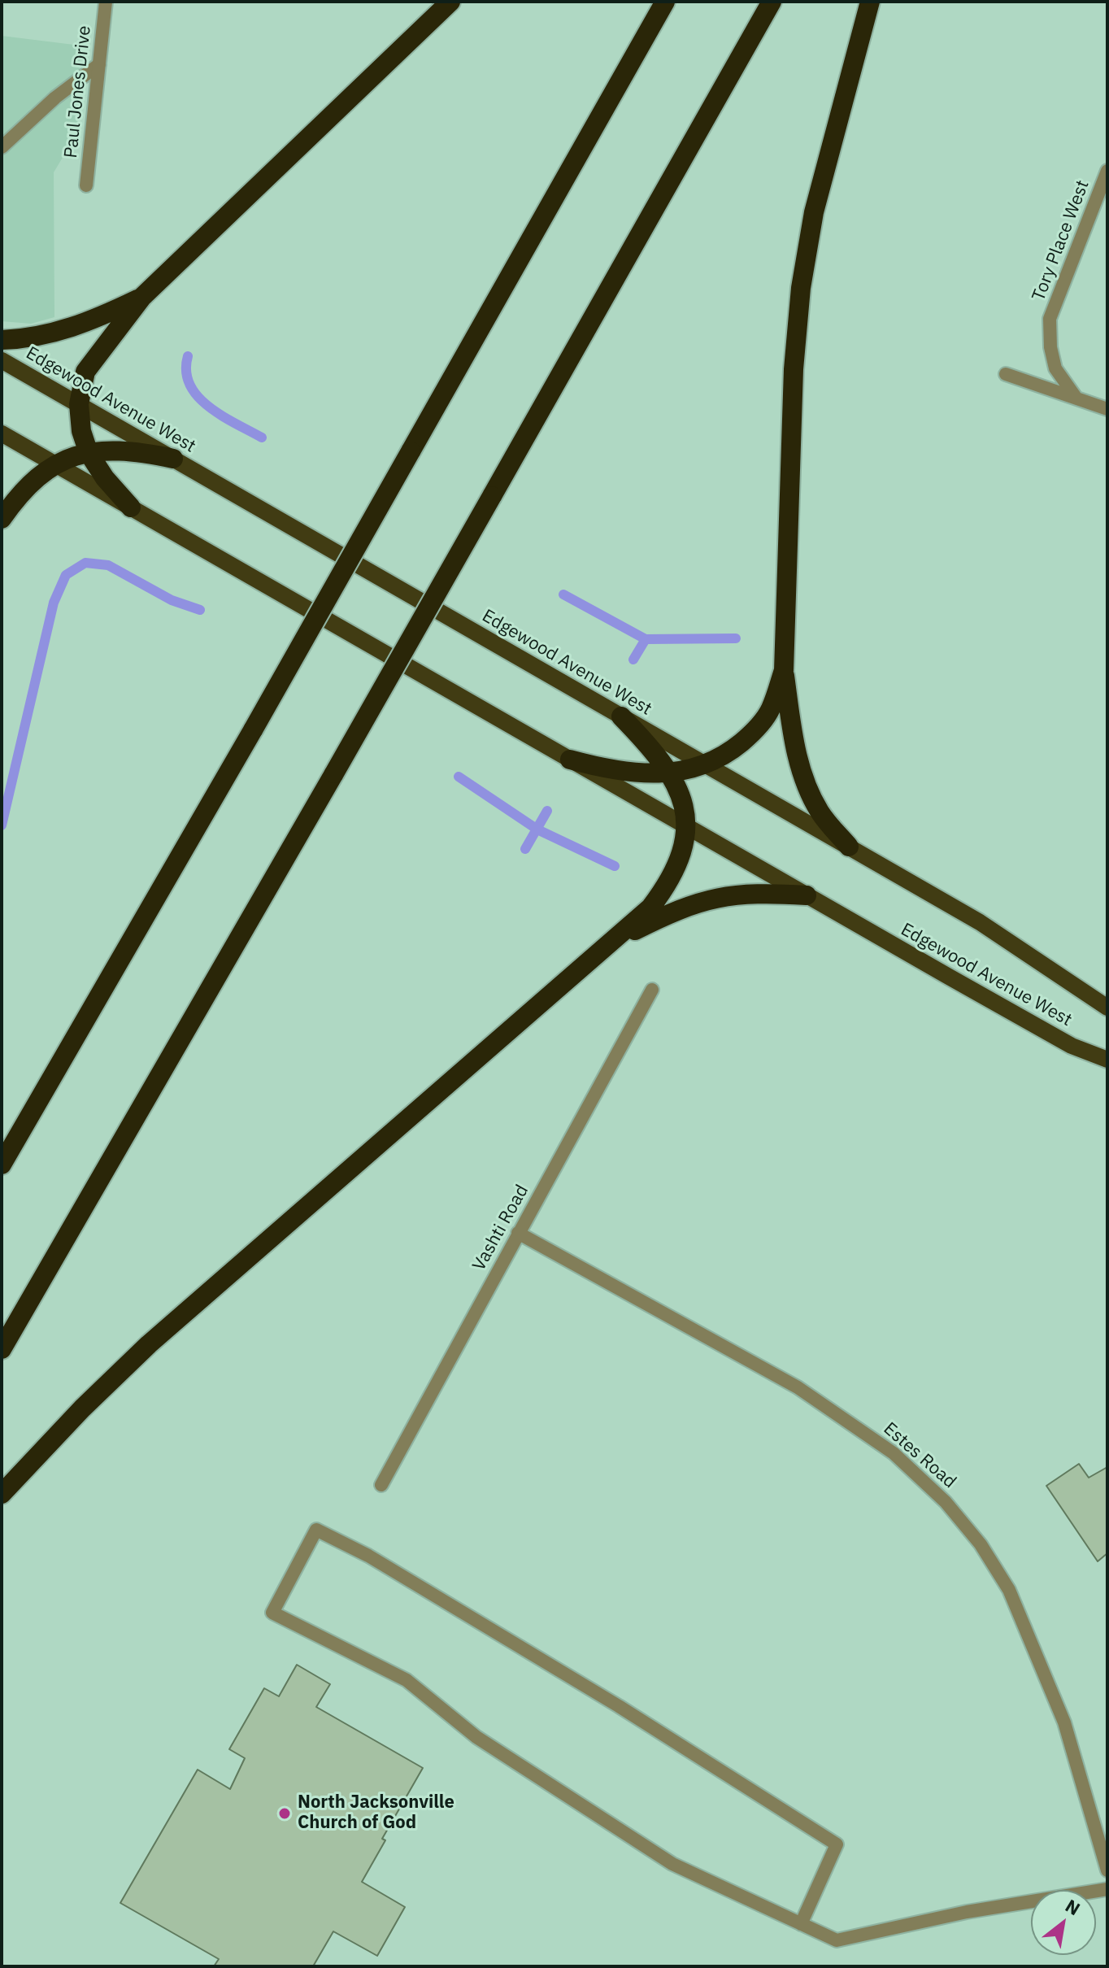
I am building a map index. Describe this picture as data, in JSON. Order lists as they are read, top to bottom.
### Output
{
  "streets": {
    "main road": ["Edgewood Avenue West"],
    "street": [
      "Paul Jones Drive",
      "Tory Place West",
      "Vashti Road",
      "Estes Road"
    ]
  },
  "crossings": [
    ["Vashti Road", "Estes Road"]
  ],
  "places": ["North Jacksonville Church of God"],
  "north": "top right"
}
